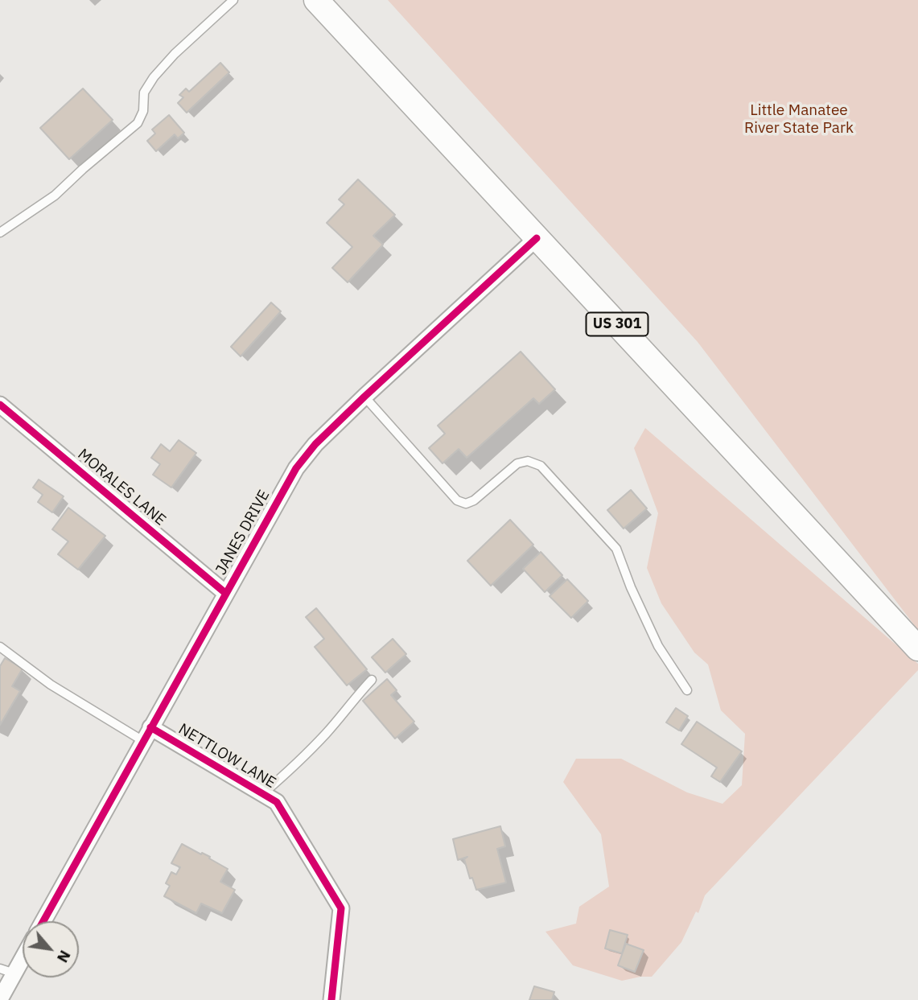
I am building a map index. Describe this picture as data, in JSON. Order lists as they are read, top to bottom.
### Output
{
  "streets": {
    "main road": ["US 301"],
    "street": ["MORALES LANE", "JANES DRIVE", "NETTLOW LANE"]
  },
  "crossings": [
    ["US 301", "JANES DRIVE"],
    ["MORALES LANE", "JANES DRIVE"],
    ["JANES DRIVE", "NETTLOW LANE"]
  ],
  "parks": ["Little Manatee River State Park"],
  "north": "bottom right"
}
